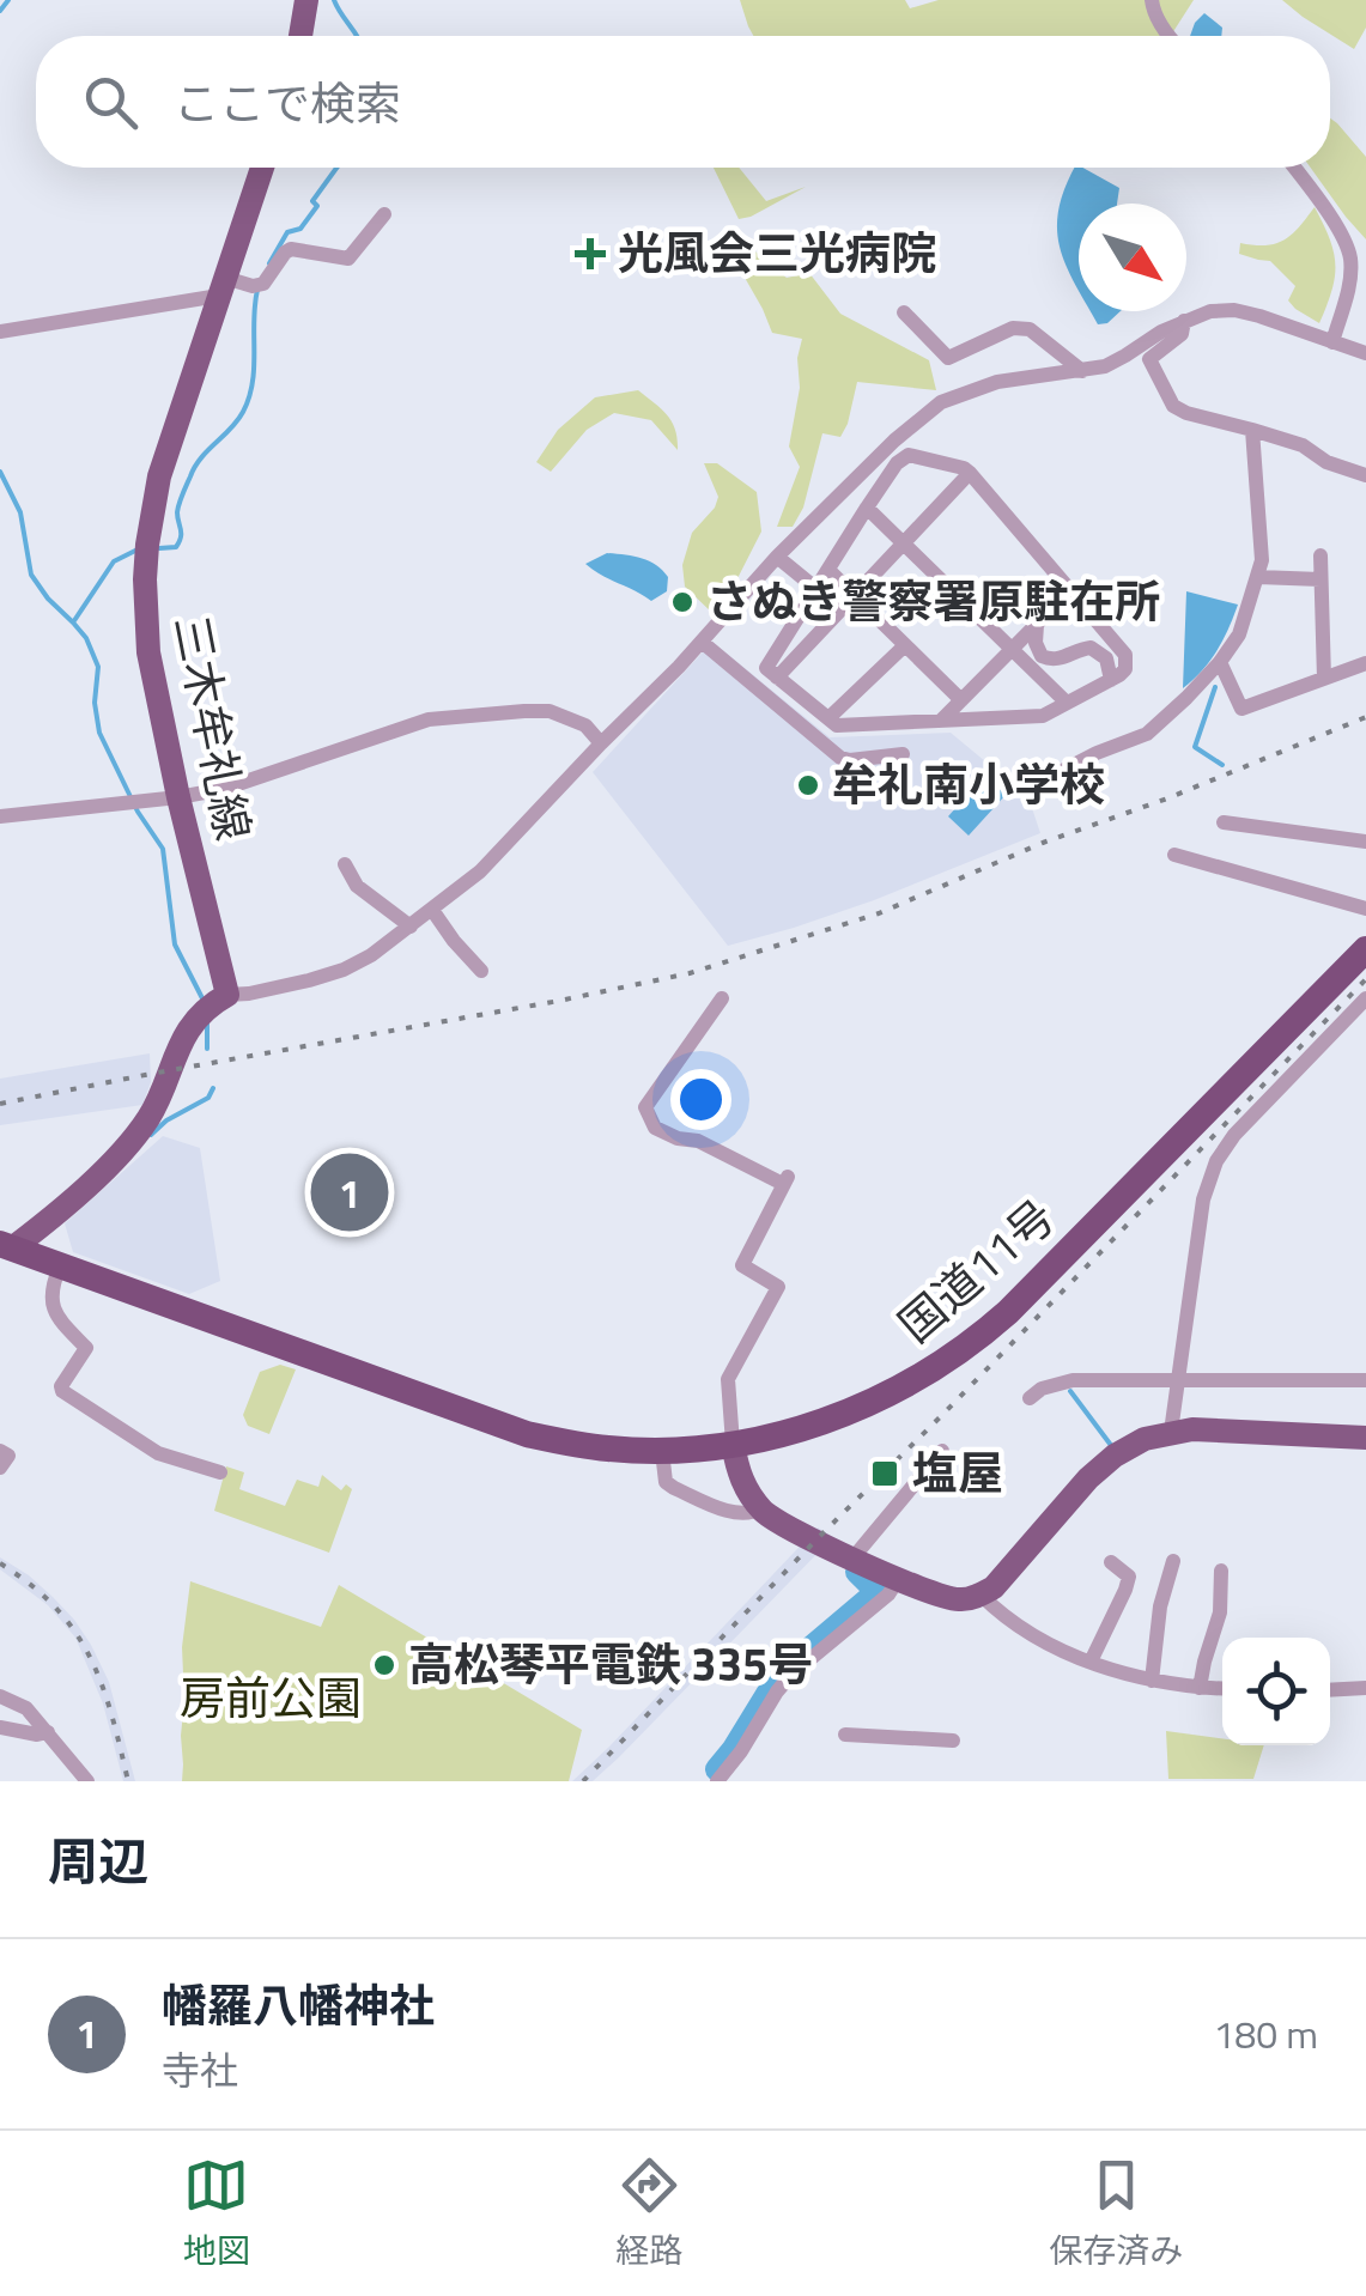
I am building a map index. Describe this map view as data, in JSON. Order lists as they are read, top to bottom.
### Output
{
  "streets": {
    "highway": ["国道11号"],
    "main road": ["三木牟礼線"]
  },
  "parks": ["房前公園"],
  "places": {
    "health": ["光風会三光病院"],
    "other": ["さぬき警察署原駐在所", "牟礼南小学校", "高松琴平電鉄 335号"],
    "transit": ["塩屋"]
  },
  "north": "bottom right",
  "page": {
    "search": "ここで検索",
    "pins": "1",
    "heading": "周辺",
    "list": [
      {
        "mark": "1",
        "name": "幡羅八幡神社",
        "note": "寺社",
        "value": "180 m"
      }
    ],
    "nav": ["地図", "経路", "保存済み"]
  }
}
